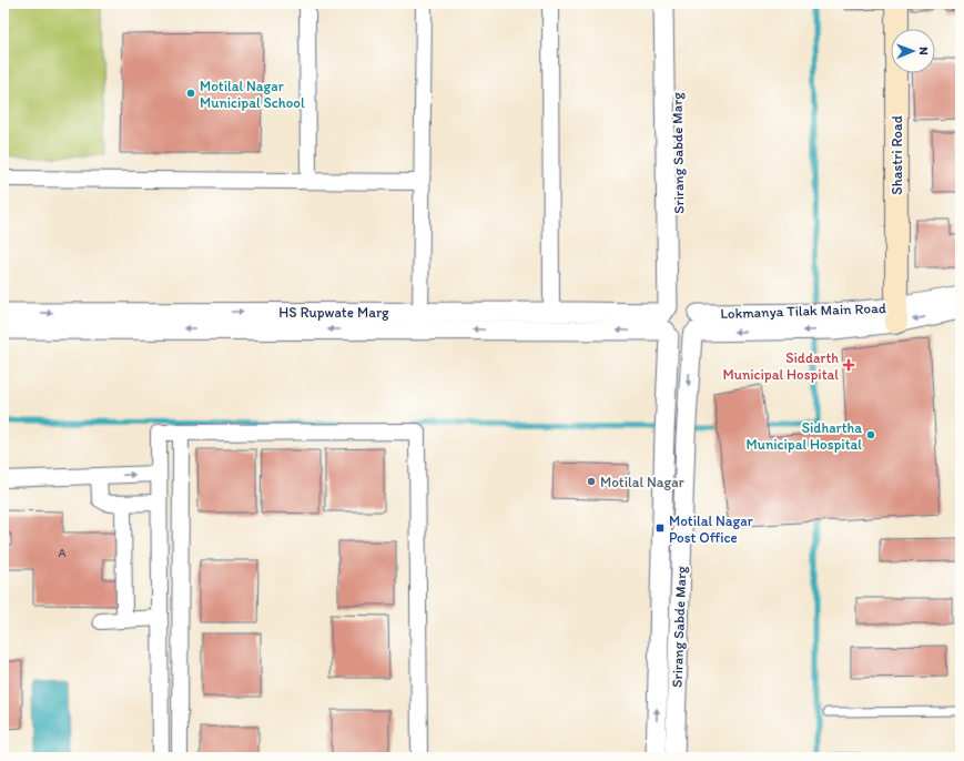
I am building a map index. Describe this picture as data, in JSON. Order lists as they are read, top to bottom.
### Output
{
  "streets": {
    "main road": ["Shastri Road"],
    "street": ["Srirang Sabde Marg", "Lokmanya Tilak Main Road", "HS Rupwate Marg"]
  },
  "crossings": [
    ["Srirang Sabde Marg", "Lokmanya Tilak Main Road"],
    ["Srirang Sabde Marg", "HS Rupwate Marg"],
    ["Shastri Road", "Lokmanya Tilak Main Road"],
    ["Lokmanya Tilak Main Road", "HS Rupwate Marg"]
  ],
  "places": {
    "other": ["Motilal Nagar Municipal School", "Sidhartha Municipal Hospital", "Motilal Nagar"],
    "health": ["Siddarth Municipal Hospital"],
    "transit": ["Motilal Nagar Post Office"]
  },
  "house_numbers": ["A"],
  "north": "right"
}
